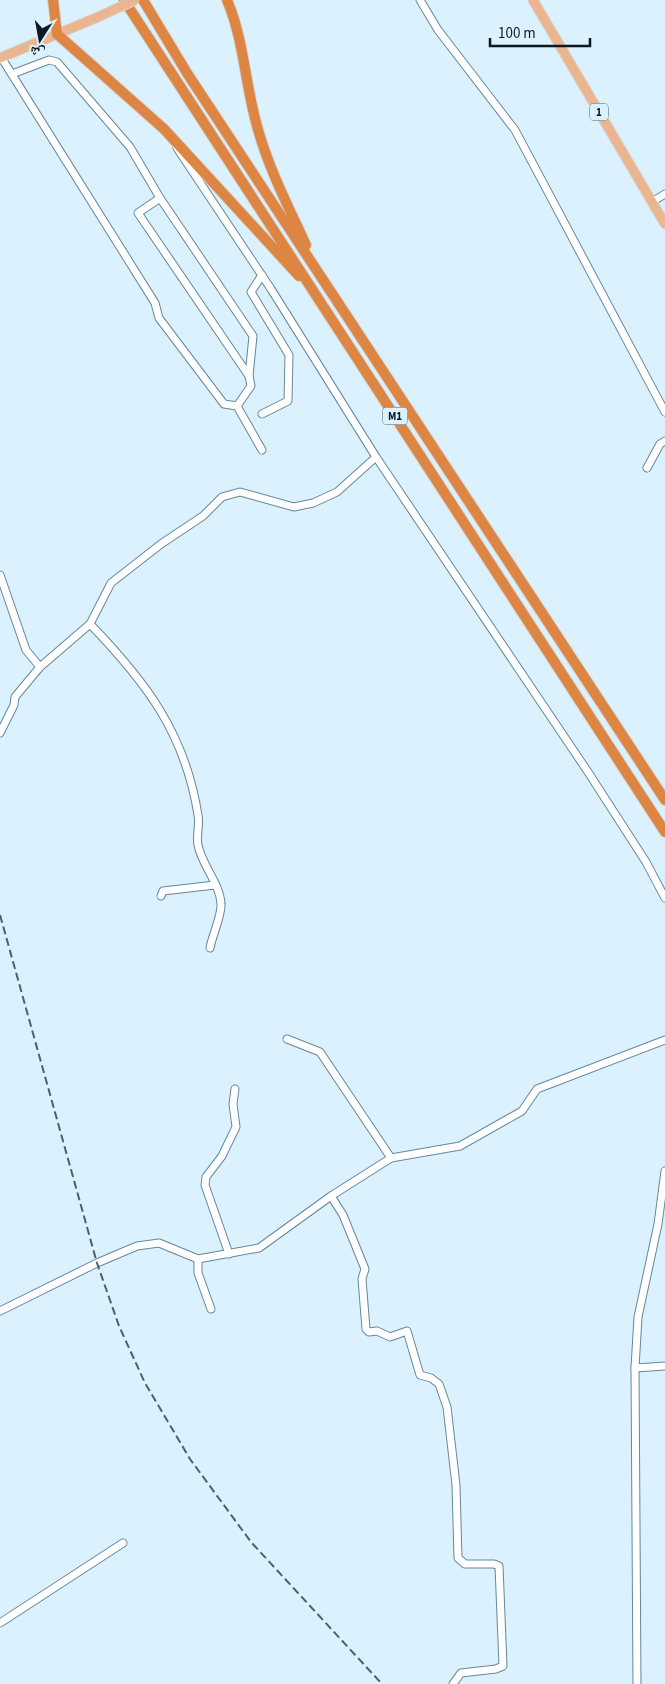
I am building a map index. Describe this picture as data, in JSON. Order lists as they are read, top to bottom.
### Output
{
  "streets": {
    "highway": ["M1"],
    "main road": ["1"]
  },
  "scale_bar": "100 m",
  "north": "bottom"
}
